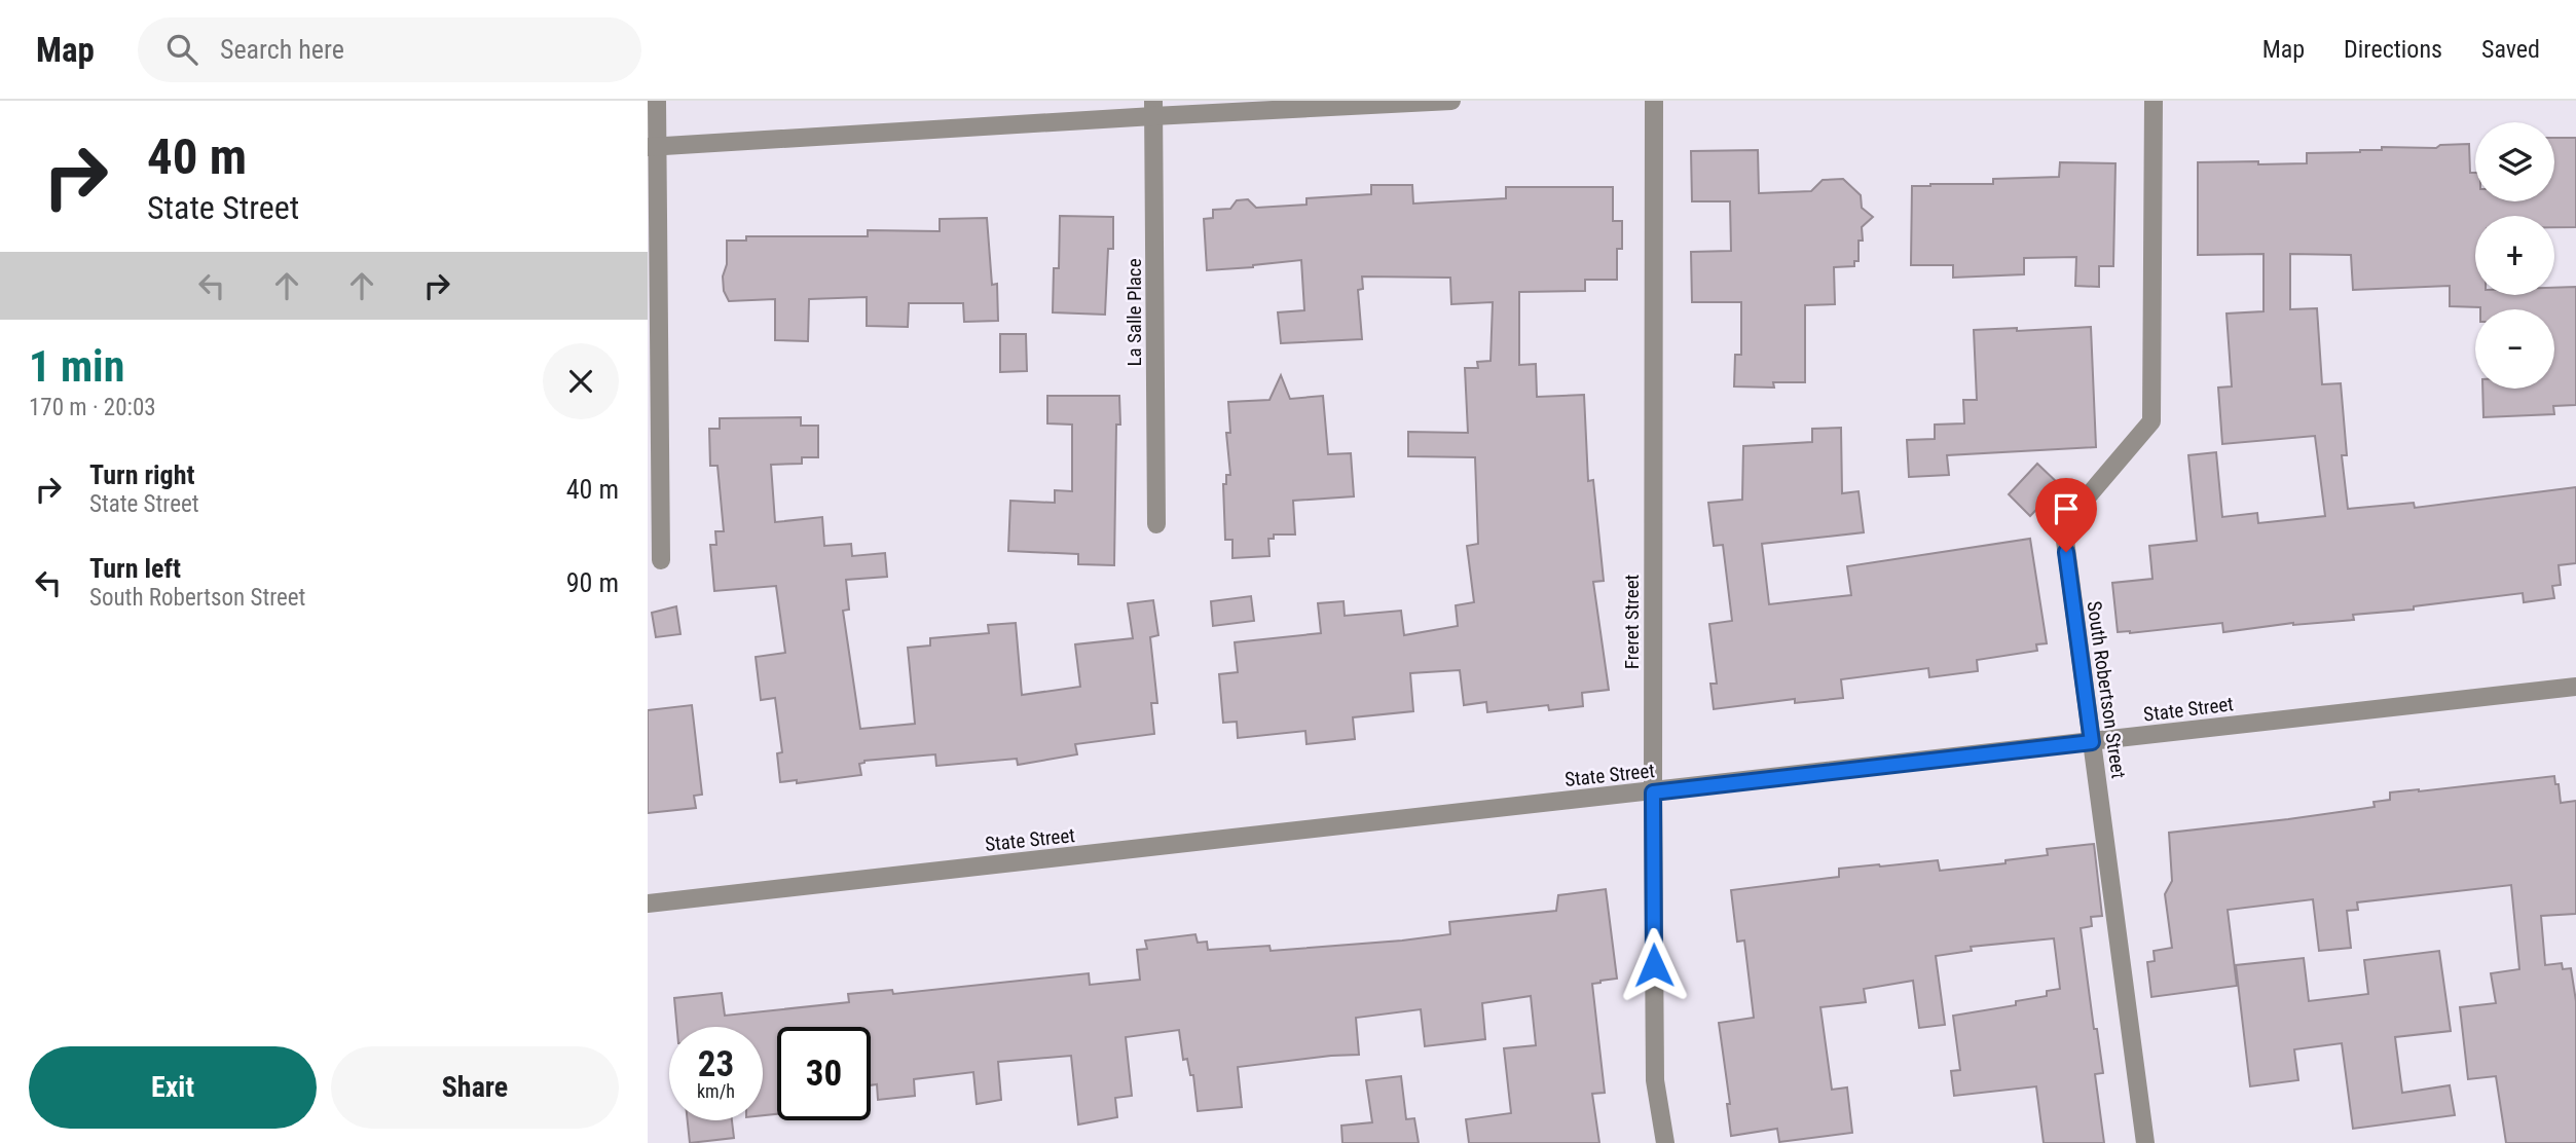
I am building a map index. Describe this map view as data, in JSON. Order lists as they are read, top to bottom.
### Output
{
  "streets": {
    "street": [
      "La Salle Place",
      "Freret Street",
      "South Robertson Street",
      "State Street"
    ]
  },
  "crossings": [
    ["Freret Street", "State Street"],
    ["South Robertson Street", "State Street"]
  ],
  "page": {
    "header": "Map",
    "search": "Search here",
    "nav": ["Map", "Directions", "Saved"],
    "turn": ["40 m", "State Street"],
    "map_buttons": ["+", "−"],
    "heading": ["1 min", "170 m · 20:03"],
    "list": [
      {
        "name": "Turn right",
        "note": "State Street",
        "value": "40 m"
      },
      {
        "name": "Turn left",
        "note": "South Robertson Street",
        "value": "90 m"
      }
    ],
    "speed": "23 km/h",
    "limit": "30",
    "buttons": ["Exit", "Share"]
  }
}
